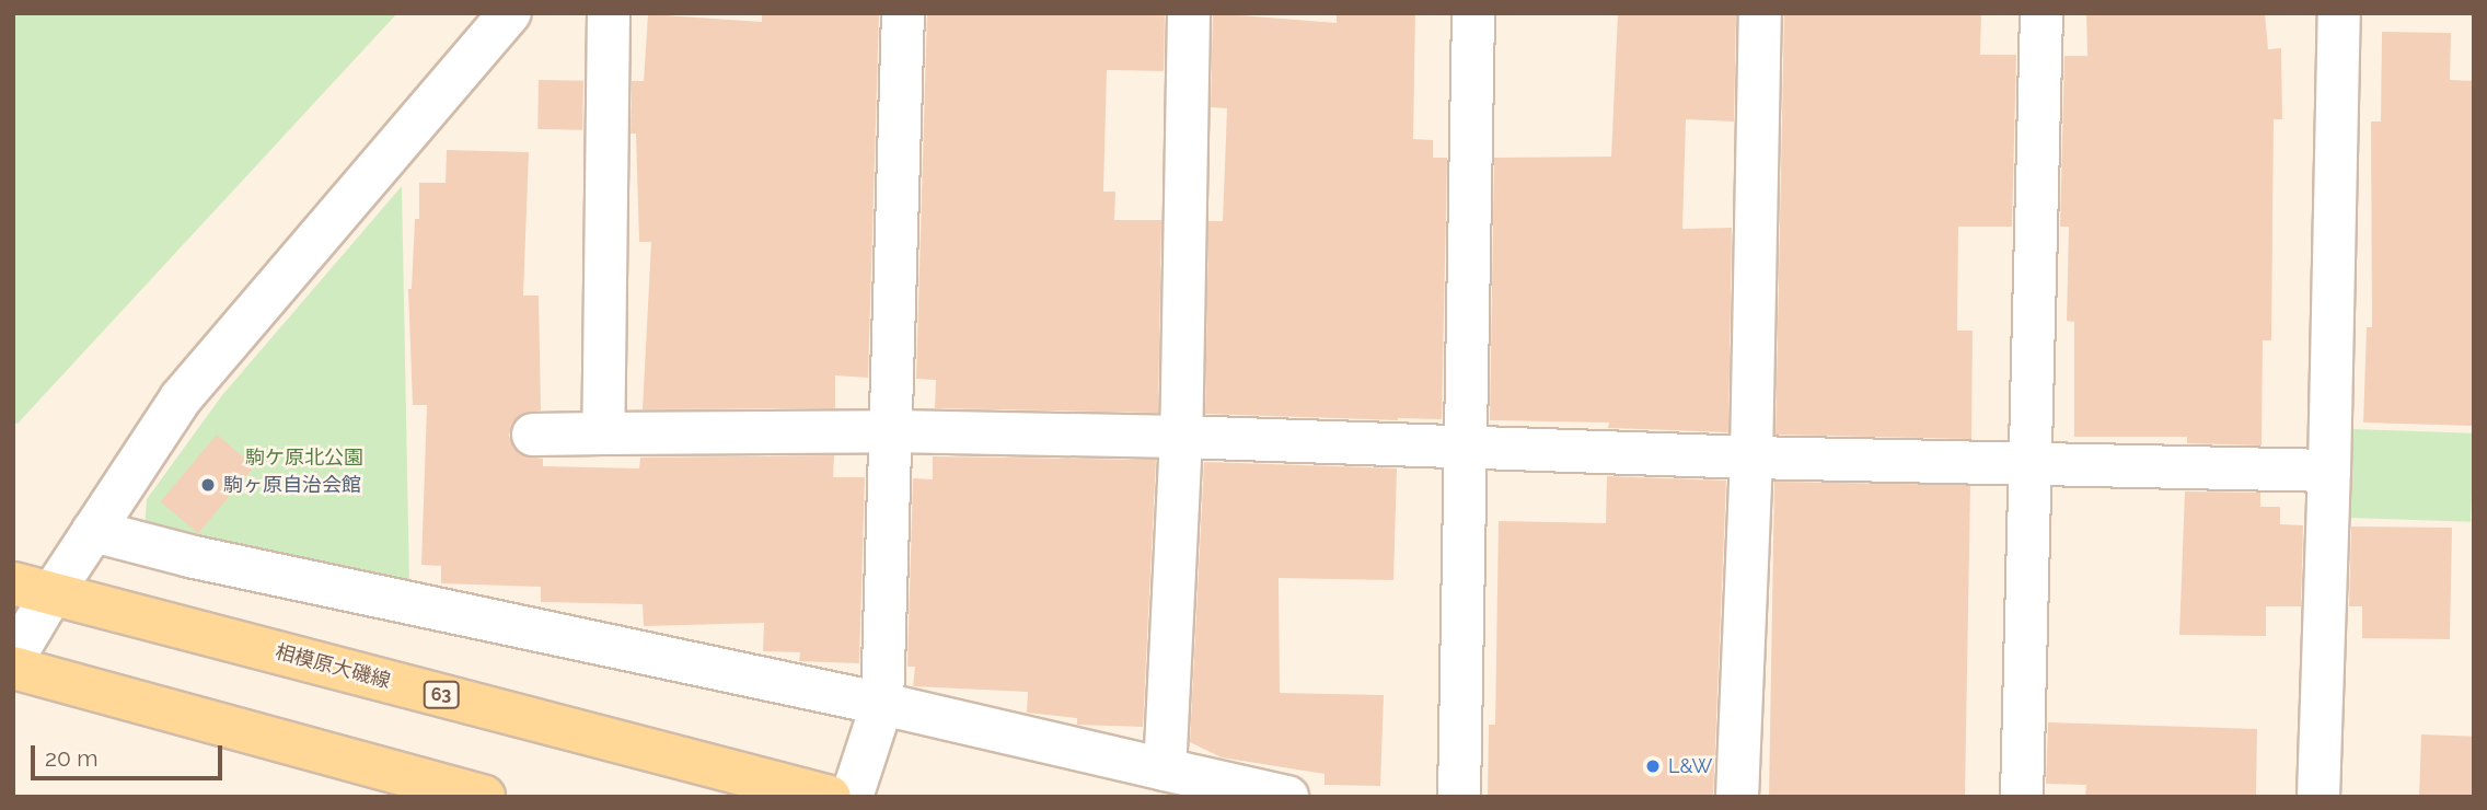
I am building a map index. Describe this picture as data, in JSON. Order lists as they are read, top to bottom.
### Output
{
  "streets": {
    "main road": ["相模原大磯線", "63"]
  },
  "parks": ["駒ケ原北公園"],
  "places": ["駒ヶ原自治会館", "L&W"],
  "scale_bar": "20 m"
}
